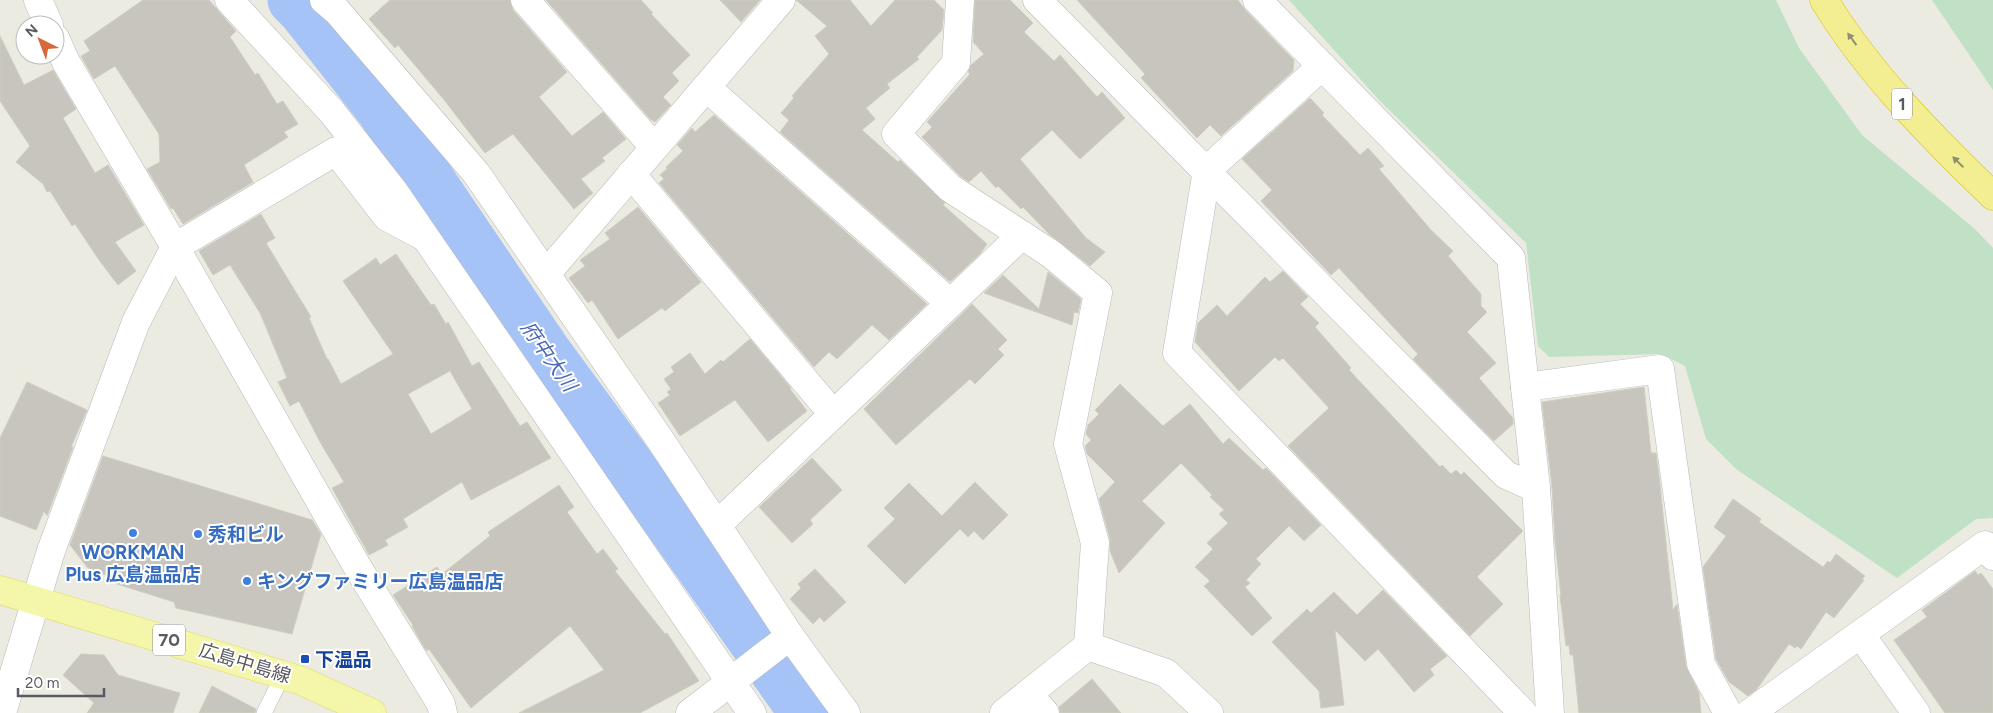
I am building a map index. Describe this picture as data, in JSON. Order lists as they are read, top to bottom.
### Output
{
  "streets": {
    "highway": ["1"],
    "main road": ["70", "広島中島線"]
  },
  "water": ["府中大川"],
  "places": {
    "other": ["WORKMAN Plus 広島温品店", "秀和ビル", "キングファミリー広島温品店"],
    "transit": ["下温品"]
  },
  "scale_bar": "20 m",
  "north": "top left"
}
